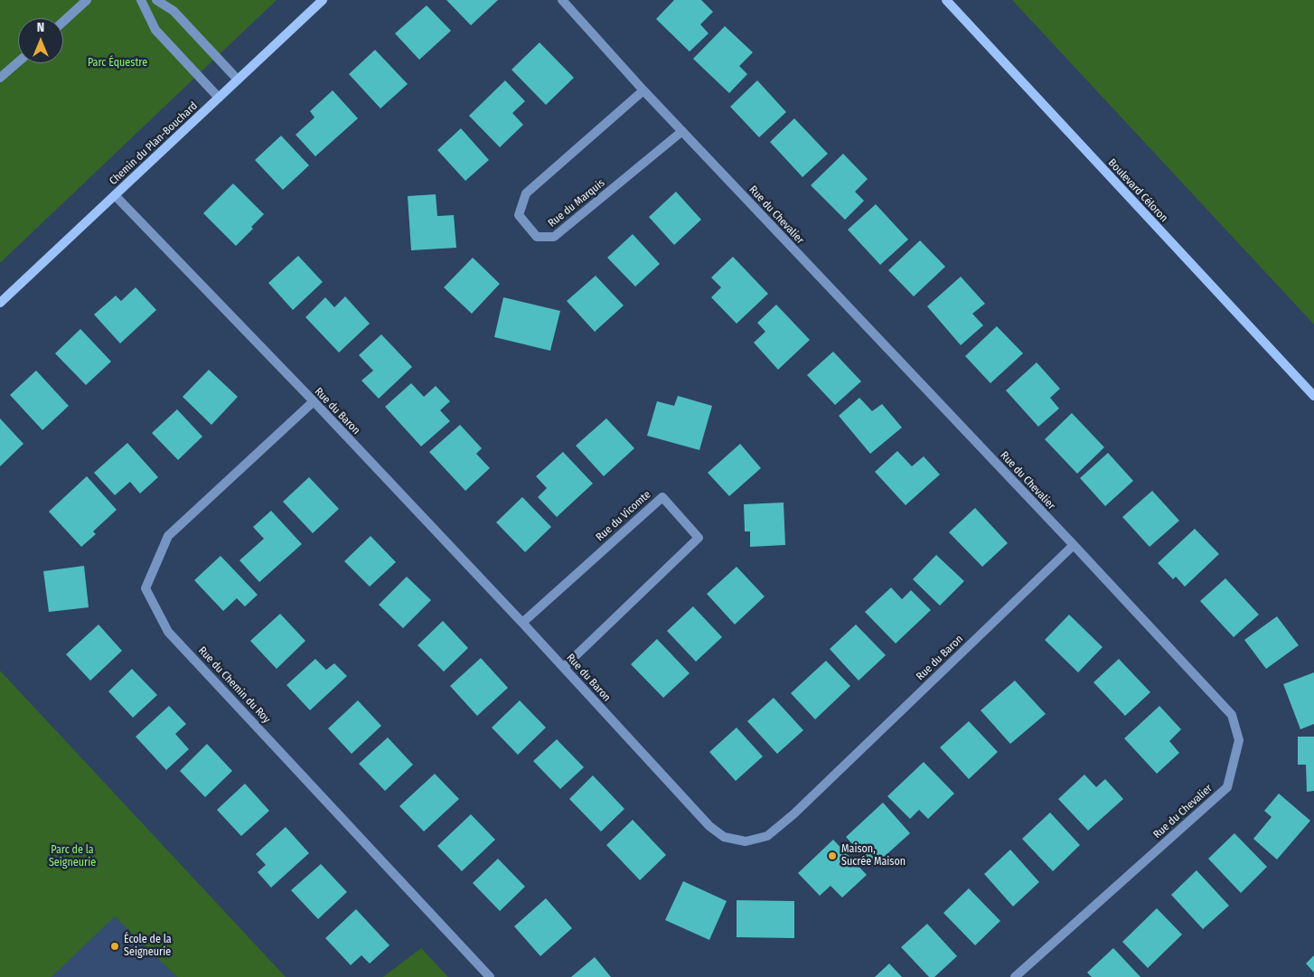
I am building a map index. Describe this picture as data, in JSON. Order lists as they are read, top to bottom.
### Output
{
  "streets": {
    "street": [
      "Chemin du Plan-Bouchard",
      "Boulevard Céloron",
      "Rue du Marquis",
      "Rue du Chevalier",
      "Rue du Baron",
      "Rue du Vicomte",
      "Rue du Chemin du Roy"
    ]
  },
  "crossings": [
    ["Chemin du Plan-Bouchard", "Rue du Baron"],
    ["Rue du Marquis", "Rue du Chevalier"],
    ["Rue du Chevalier", "Rue du Baron"],
    ["Rue du Baron", "Rue du Vicomte"],
    ["Rue du Baron", "Rue du Chemin du Roy"]
  ],
  "parks": ["Parc Équestre", "Parc de la Seigneurie"],
  "places": ["Maison, Sucrée Maison", "École de la Seigneurie"],
  "north": "top"
}
